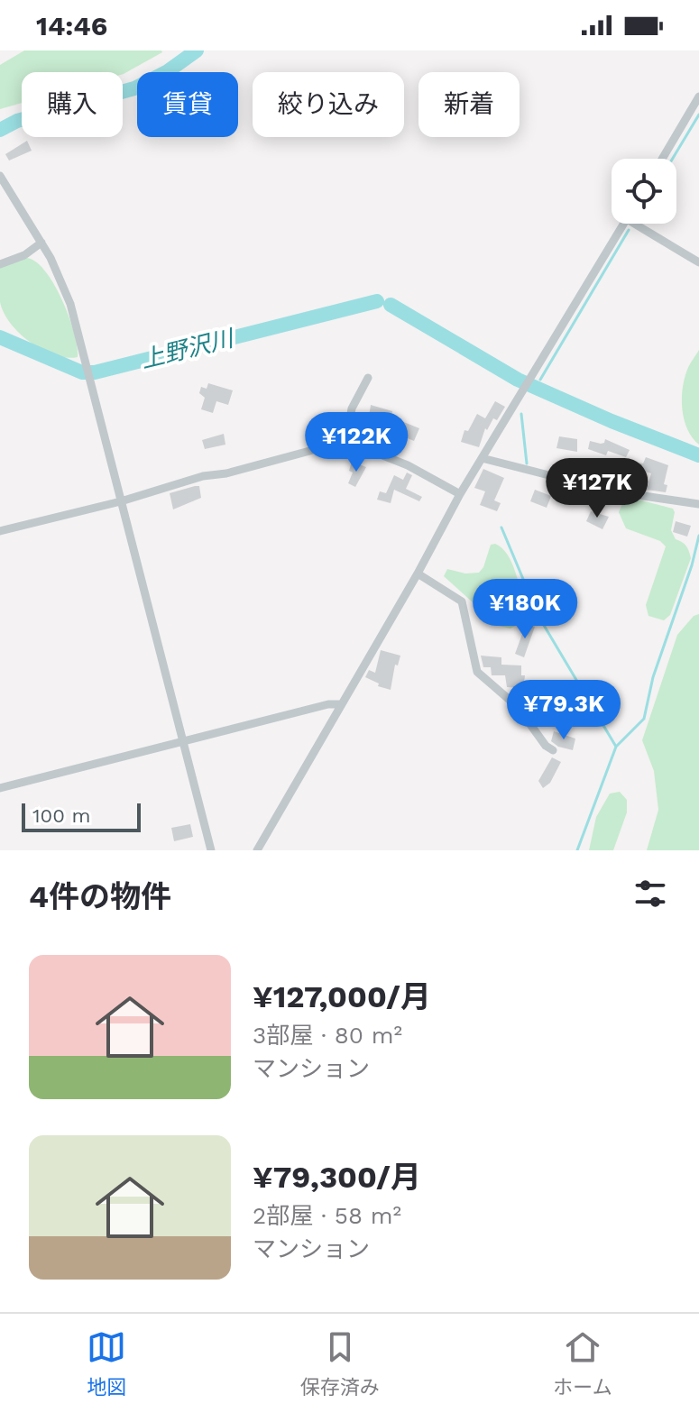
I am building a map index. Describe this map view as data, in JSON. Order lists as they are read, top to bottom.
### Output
{
  "water": ["上野沢川"],
  "scale_bar": "100 m",
  "page": {
    "status": "14:46",
    "chip": [
      "購入",
      "賃貸",
      "絞り込み",
      "新着"
    ],
    "price": [
      "¥122K",
      "¥127K",
      "¥180K",
      "¥79.3K"
    ],
    "scale": "100 m",
    "heading": "4件の物件",
    "list": [
      {
        "name": "¥127,000/月",
        "note": "3部屋 · 80 m² · マンション"
      },
      {
        "name": "¥79,300/月",
        "note": "2部屋 · 58 m² · マンション"
      }
    ],
    "tabs": ["地図", "保存済み", "ホーム"]
  }
}
